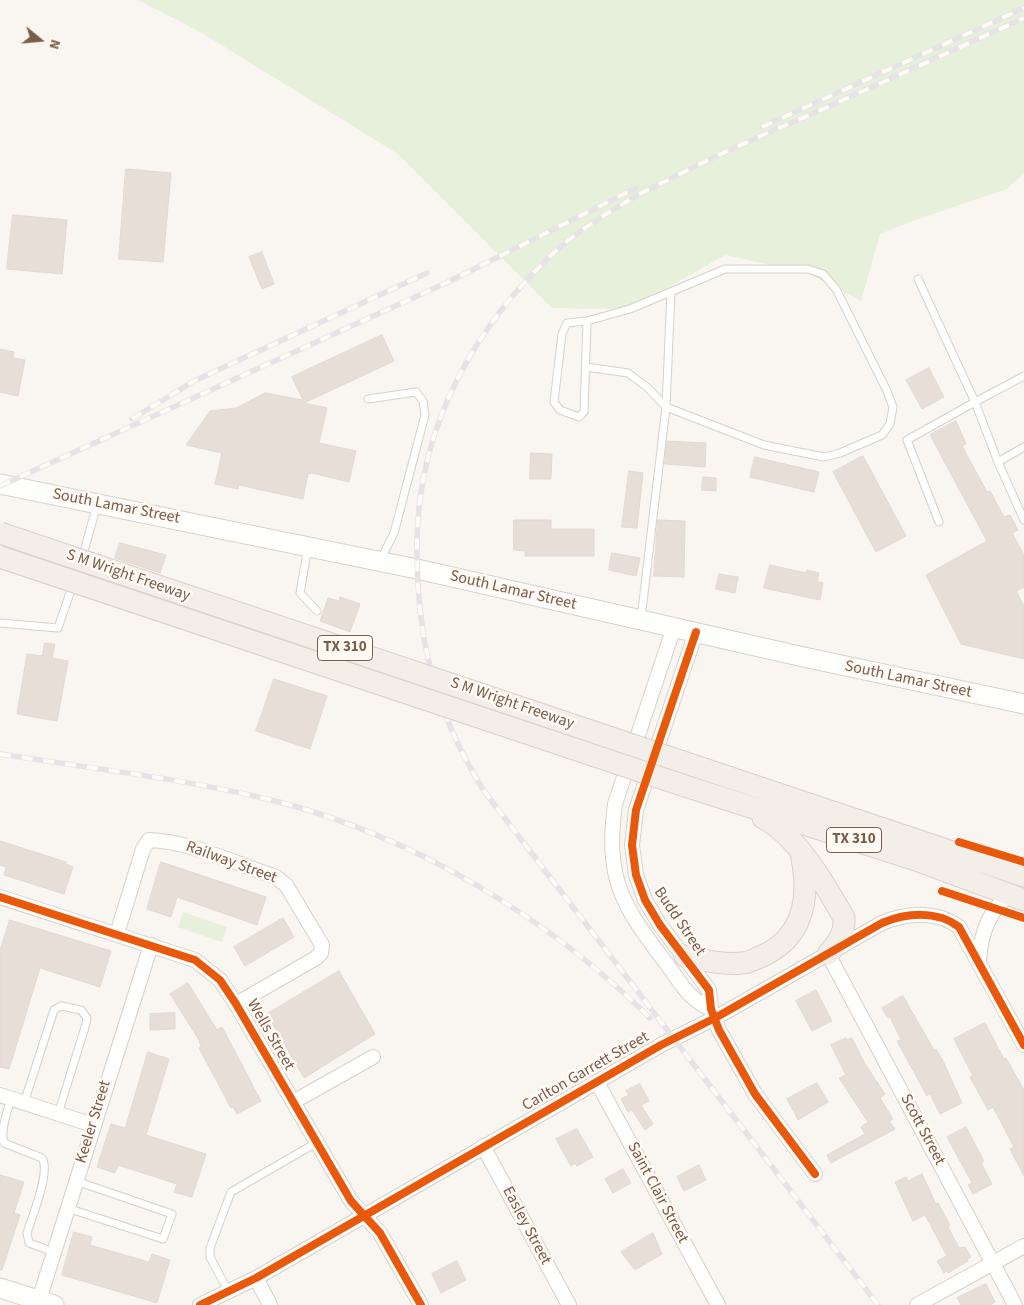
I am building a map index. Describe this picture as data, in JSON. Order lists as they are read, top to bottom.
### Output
{
  "streets": {
    "main road": ["South Lamar Street", "S M Wright Freeway", "TX 310"],
    "street": [
      "Railway Street",
      "Budd Street",
      "Wells Street",
      "Carlton Garrett Street",
      "Keeler Street",
      "Scott Street",
      "Saint Clair Street",
      "Easley Street"
    ]
  },
  "crossings": [
    ["South Lamar Street", "Budd Street"],
    ["Railway Street", "Wells Street"],
    ["Budd Street", "Carlton Garrett Street"],
    ["Wells Street", "Carlton Garrett Street"],
    ["Wells Street", "Keeler Street"],
    ["Carlton Garrett Street", "Scott Street"],
    ["Carlton Garrett Street", "Saint Clair Street"],
    ["Carlton Garrett Street", "Easley Street"]
  ],
  "north": "right"
}
